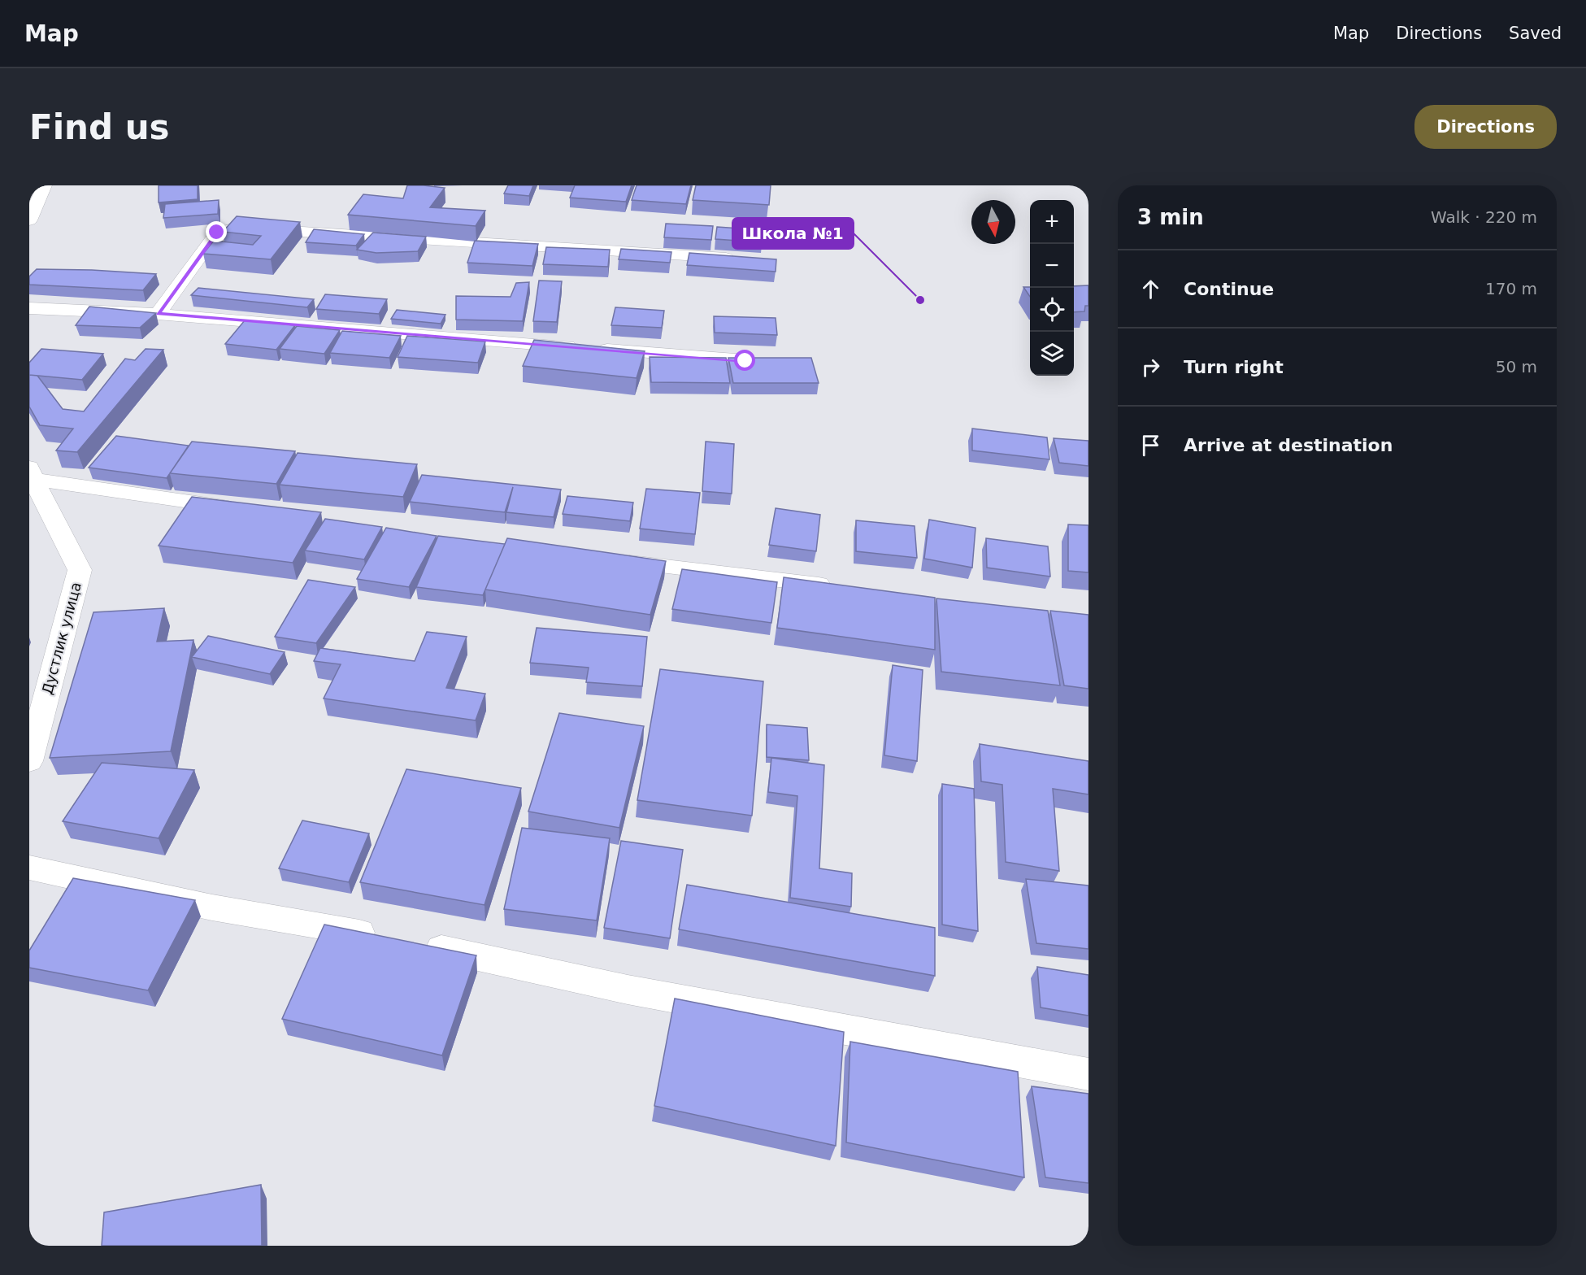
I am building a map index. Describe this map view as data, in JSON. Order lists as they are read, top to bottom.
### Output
{
  "streets": {
    "street": ["Дустлик улица"]
  },
  "places": ["Школа №1"],
  "north": "bottom",
  "page": {
    "header": "Map",
    "nav": ["Map", "Directions", "Saved"],
    "buttons": "Directions",
    "title": "Find us",
    "heading": ["3 min", "Walk · 220 m"],
    "map_buttons": ["+", "−"],
    "list": [
      ["Continue", "170 m"],
      ["Turn right", "50 m"],
      "Arrive at destination"
    ]
  }
}
